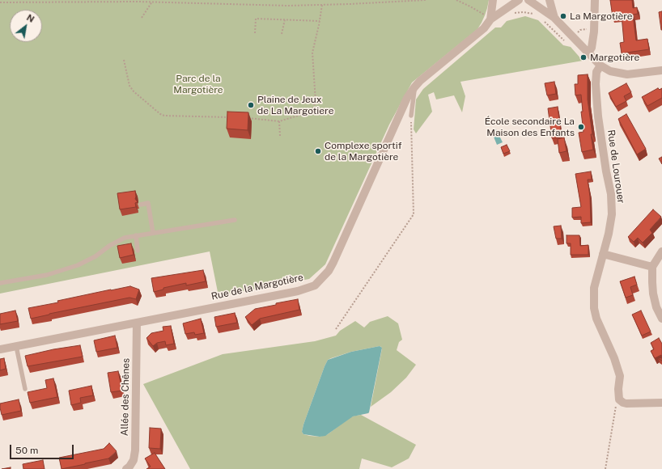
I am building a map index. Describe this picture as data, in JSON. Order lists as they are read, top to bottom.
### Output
{
  "streets": {
    "street": ["Rue de Lourouer", "Rue de la Margotière", "Allée des Chênes"]
  },
  "crossings": [
    ["Rue de la Margotière", "Allée des Chênes"]
  ],
  "parks": ["Parc de la Margotière"],
  "places": [
    "La Margotière",
    "Margotière",
    "Plaine de Jeux de La Margotiere",
    "École secondaire La Maison des Enfants",
    "Complexe sportif de la Margotière"
  ],
  "scale_bar": "50 m",
  "north": "top right"
}
